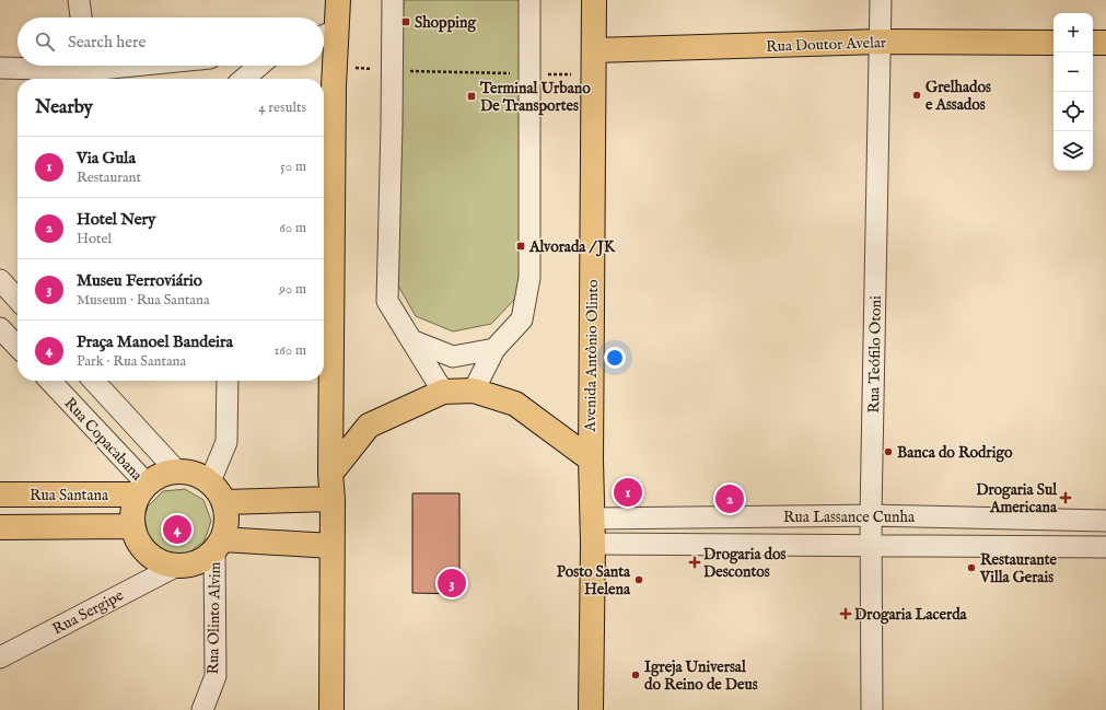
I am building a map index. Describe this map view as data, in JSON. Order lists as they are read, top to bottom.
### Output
{
  "streets": {
    "main road": ["Rua Doutor Avelar", "Avenida Antônio Olinto", "Rua Santana"],
    "street": [
      "Rua Teófilo Otoni",
      "Rua Copacabana",
      "Rua Lassance Cunha",
      "Rua Sergipe",
      "Rua Olinto Alvim"
    ]
  },
  "crossings": [
    ["Rua Doutor Avelar", "Rua Teófilo Otoni"],
    ["Rua Doutor Avelar", "Avenida Antônio Olinto"],
    ["Rua Teófilo Otoni", "Rua Lassance Cunha"],
    ["Avenida Antônio Olinto", "Rua Lassance Cunha"],
    ["Rua Copacabana", "Rua Santana"],
    ["Rua Copacabana", "Rua Sergipe"],
    ["Rua Copacabana", "Rua Olinto Alvim"],
    ["Rua Santana", "Rua Sergipe"],
    ["Rua Santana", "Rua Olinto Alvim"],
    ["Rua Sergipe", "Rua Olinto Alvim"]
  ],
  "places": {
    "transit": ["Shopping", "Terminal Urbano De Transportes", "Alvorada / JK"],
    "other": [
      "Grelhados e Assados",
      "Banca do Rodrigo",
      "Restaurante Villa Gerais",
      "Posto Santa Helena",
      "Igreja Universal do Reino de Deus"
    ],
    "health": ["Drogaria Sul Americana", "Drogaria dos Descontos", "Drogaria Lacerda"]
  },
  "page": {
    "map_buttons": ["+", "−"],
    "search": "Search here",
    "heading": ["Nearby", "4 results"],
    "list": [
      {
        "mark": "1",
        "name": "Via Gula",
        "note": "Restaurant",
        "value": "50 m"
      },
      {
        "mark": "2",
        "name": "Hotel Nery",
        "note": "Hotel",
        "value": "60 m"
      },
      {
        "mark": "3",
        "name": "Museu Ferroviário",
        "note": "Museum · Rua Santana",
        "value": "90 m"
      },
      {
        "mark": "4",
        "name": "Praça Manoel Bandeira",
        "note": "Park · Rua Santana",
        "value": "160 m"
      }
    ],
    "pins": [
      "1",
      "2",
      "4",
      "3"
    ]
  }
}
